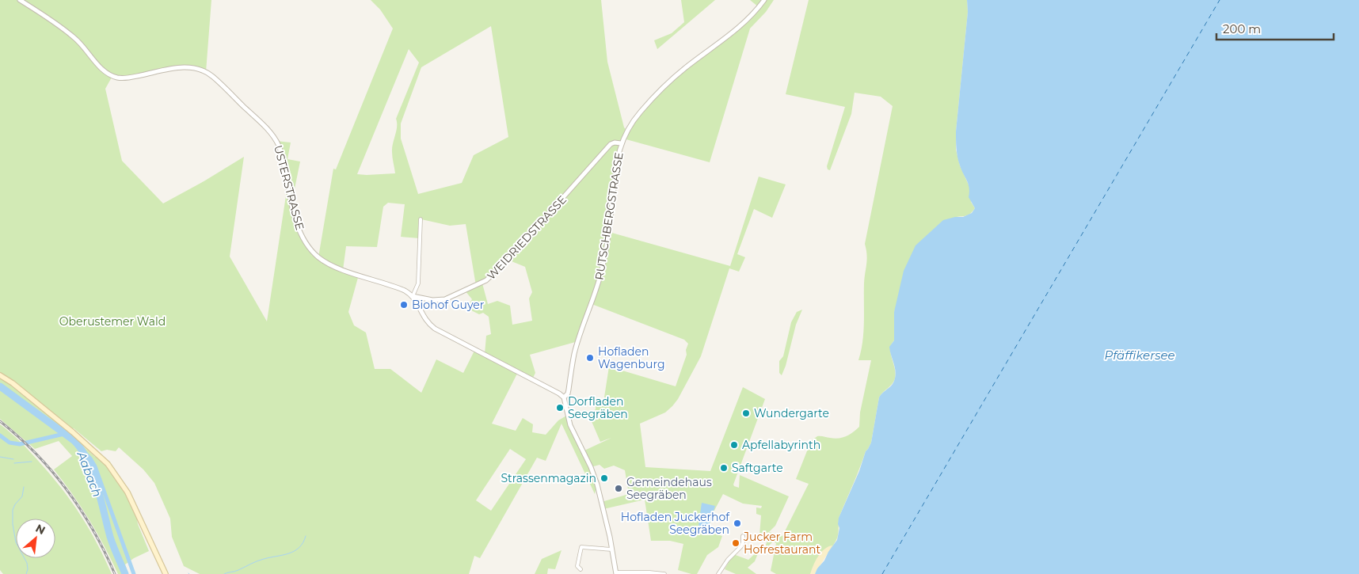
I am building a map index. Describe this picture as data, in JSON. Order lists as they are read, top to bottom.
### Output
{
  "streets": {
    "street": ["USTERSTRASSE", "RUTSCHBERGSTRASSE", "WEIDRIEDSTRASSE"]
  },
  "crossings": [
    ["USTERSTRASSE", "WEIDRIEDSTRASSE"],
    ["RUTSCHBERGSTRASSE", "WEIDRIEDSTRASSE"]
  ],
  "water": ["Pfäffikersee", "Aabach"],
  "parks": ["Oberustemer Wald"],
  "places": [
    "Biohof Guyer",
    "Hofladen Wagenburg",
    "Dorfladen Seegräben",
    "Wundergarte",
    "Apfellabyrinth",
    "Saftgarte",
    "Strassenmagazin",
    "Gemeindehaus Seegräben",
    "Hofladen Juckerhof Seegräben",
    "Jucker Farm Hofrestaurant"
  ],
  "scale_bar": "200 m",
  "north": "top right"
}
